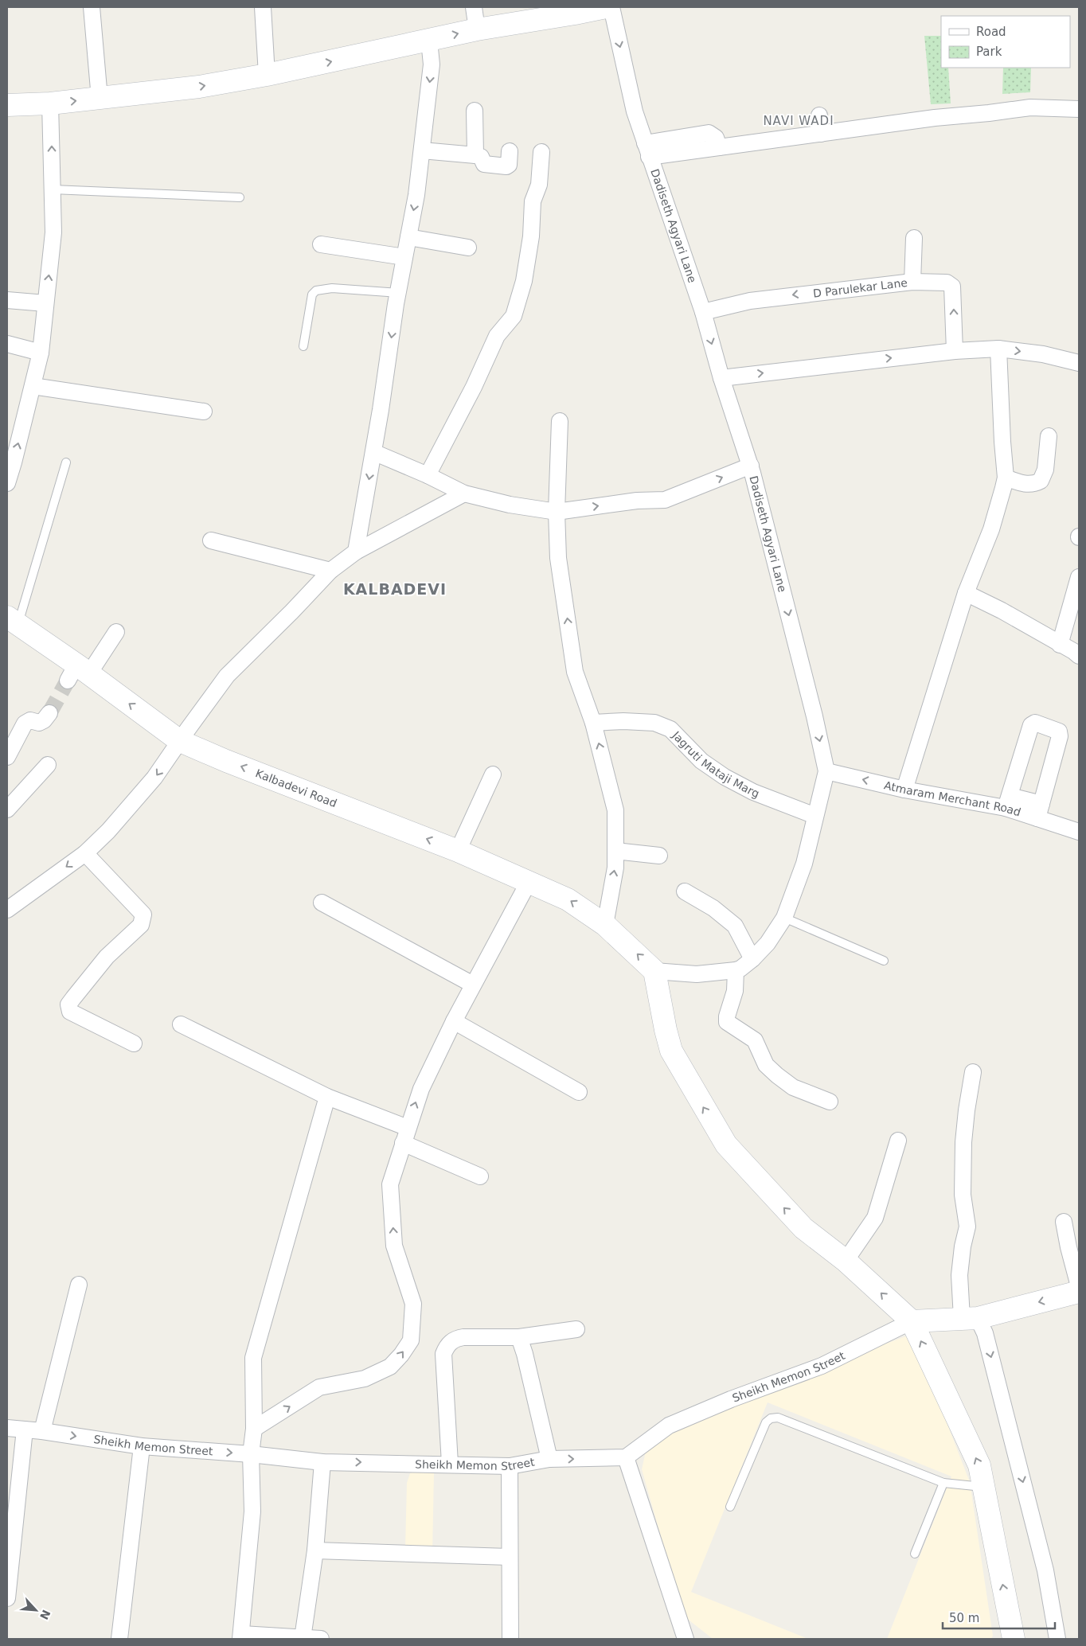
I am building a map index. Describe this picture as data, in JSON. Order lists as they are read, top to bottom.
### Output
{
  "streets": {
    "main road": ["Kalbadevi Road"],
    "street": [
      "Dadiseth Agyari Lane",
      "D Parulekar Lane",
      "Jagruti Mataji Marg",
      "Atmaram Merchant Road",
      "Sheikh Memon Street"
    ]
  },
  "crossings": [
    ["Dadiseth Agyari Lane", "D Parulekar Lane"],
    ["Dadiseth Agyari Lane", "Jagruti Mataji Marg"],
    ["Dadiseth Agyari Lane", "Kalbadevi Road"],
    ["Dadiseth Agyari Lane", "Atmaram Merchant Road"]
  ],
  "one_way": ["Dadiseth Agyari Lane", "Kalbadevi Road"],
  "districts": ["NAVI WADI", "KALBADEVI"],
  "legend": ["Road", "Park"],
  "scale_bar": "50 m",
  "north": "bottom right"
}
